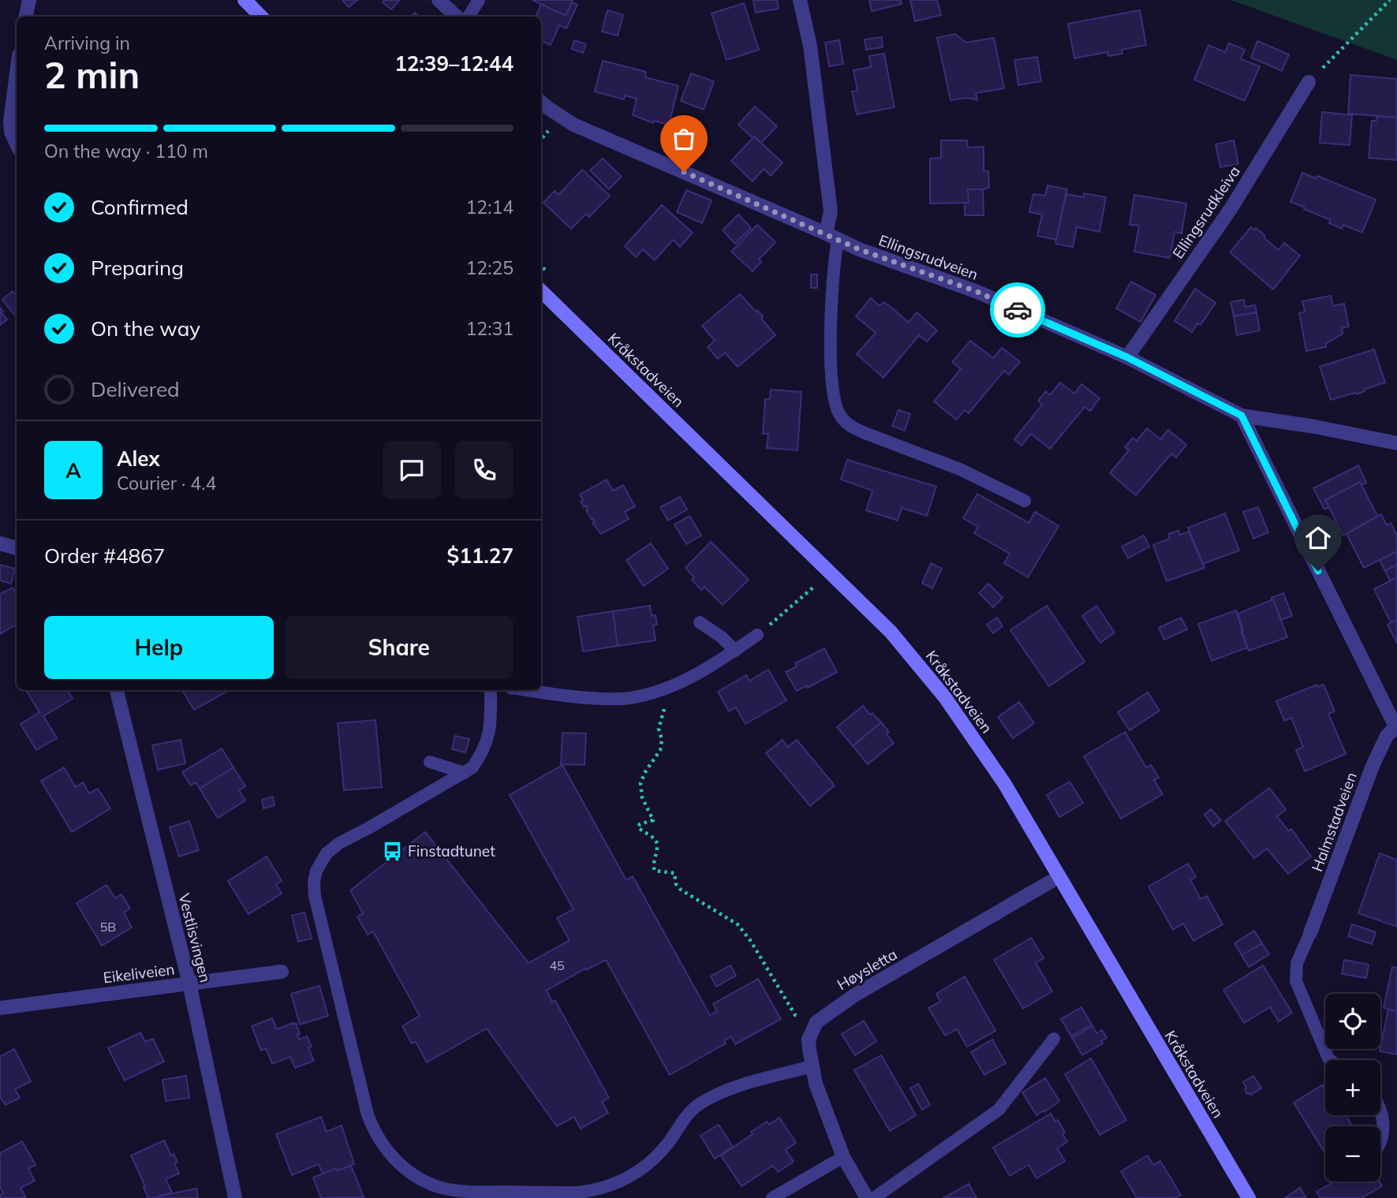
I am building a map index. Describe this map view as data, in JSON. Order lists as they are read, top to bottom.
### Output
{
  "streets": {
    "main road": ["Kråkstadveien"],
    "street": [
      "Ellingsrudkleiva",
      "Ellingsrudveien",
      "Halmstadveien",
      "Vestlisvingen",
      "Høysletta",
      "Eikeliveien"
    ]
  },
  "crossings": [
    ["Ellingsrudkleiva", "Ellingsrudveien"],
    ["Ellingsrudveien", "Halmstadveien"],
    ["Kråkstadveien", "Høysletta"],
    ["Vestlisvingen", "Eikeliveien"]
  ],
  "places": {
    "bus stop": ["Finstadtunet"]
  },
  "house_numbers": ["5B", "45"],
  "page": {
    "heading": ["2 min", "Arriving in", "12:39–12:44"],
    "panel": [
      "Alex",
      "Courier · 4.4",
      "Order #4867",
      "$11.27"
    ],
    "bar": "On the way · 110 m",
    "list": [
      ["Confirmed", "12:14"],
      ["Preparing", "12:25"],
      ["On the way", "12:31"],
      "Delivered"
    ],
    "round": "A",
    "buttons": ["Help", "Share"],
    "map_buttons": ["+", "−"]
  }
}
